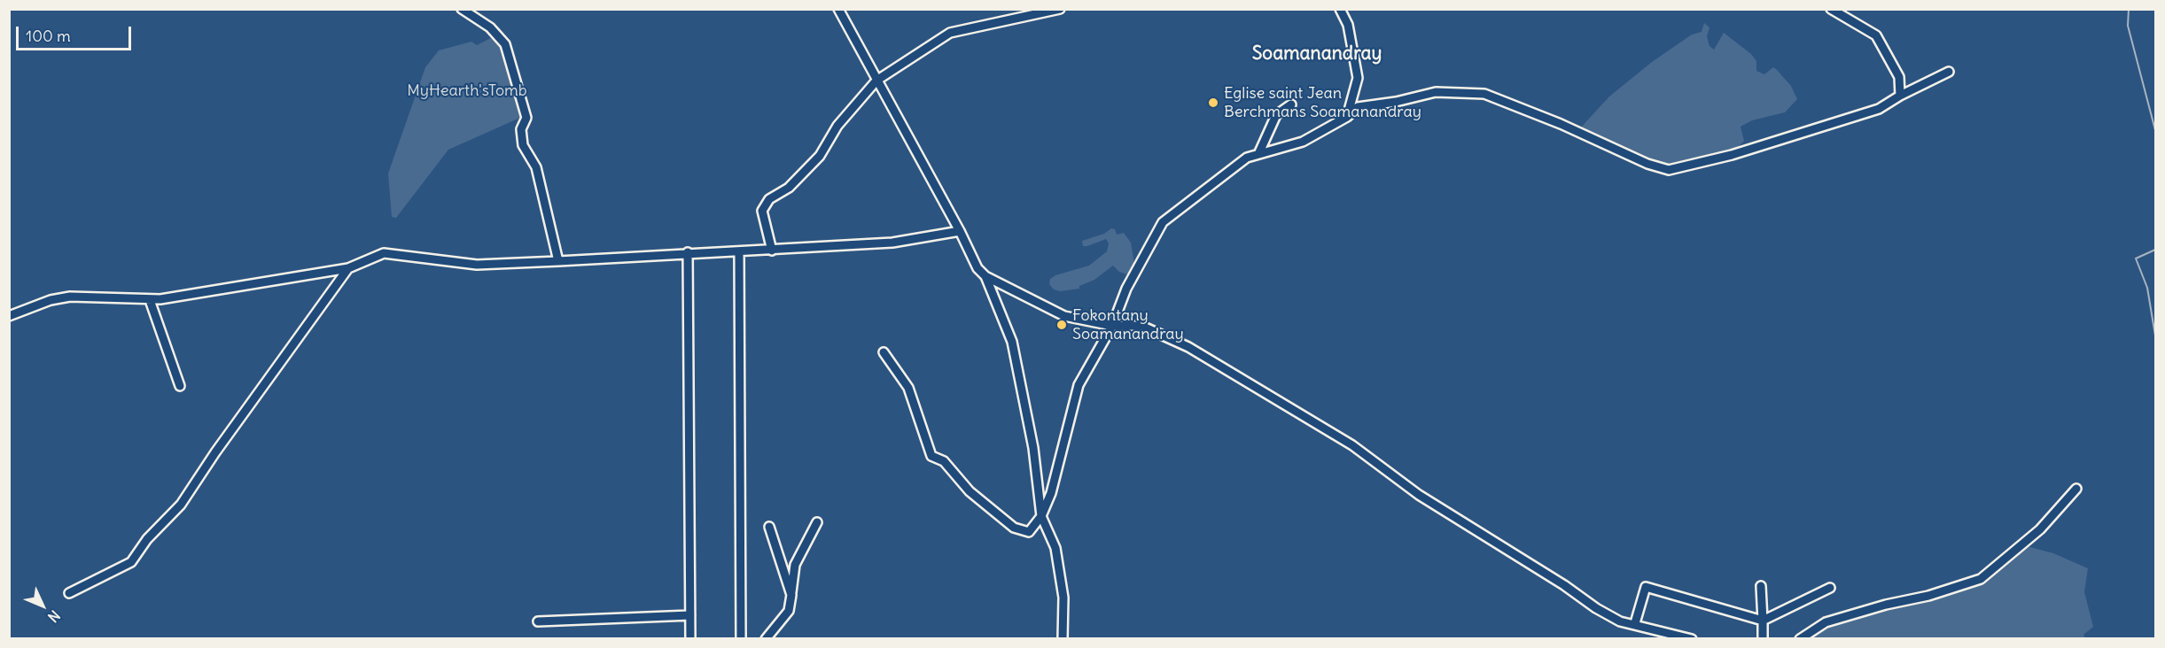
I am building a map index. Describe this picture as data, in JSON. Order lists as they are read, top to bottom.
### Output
{
  "districts": ["Soamanandray"],
  "parks": ["MyHearth'sTomb"],
  "places": ["Eglise saint Jean Berchmans Soamanandray", "Fokontany Soamanandray"],
  "scale_bar": "100 m",
  "north": "bottom right"
}
